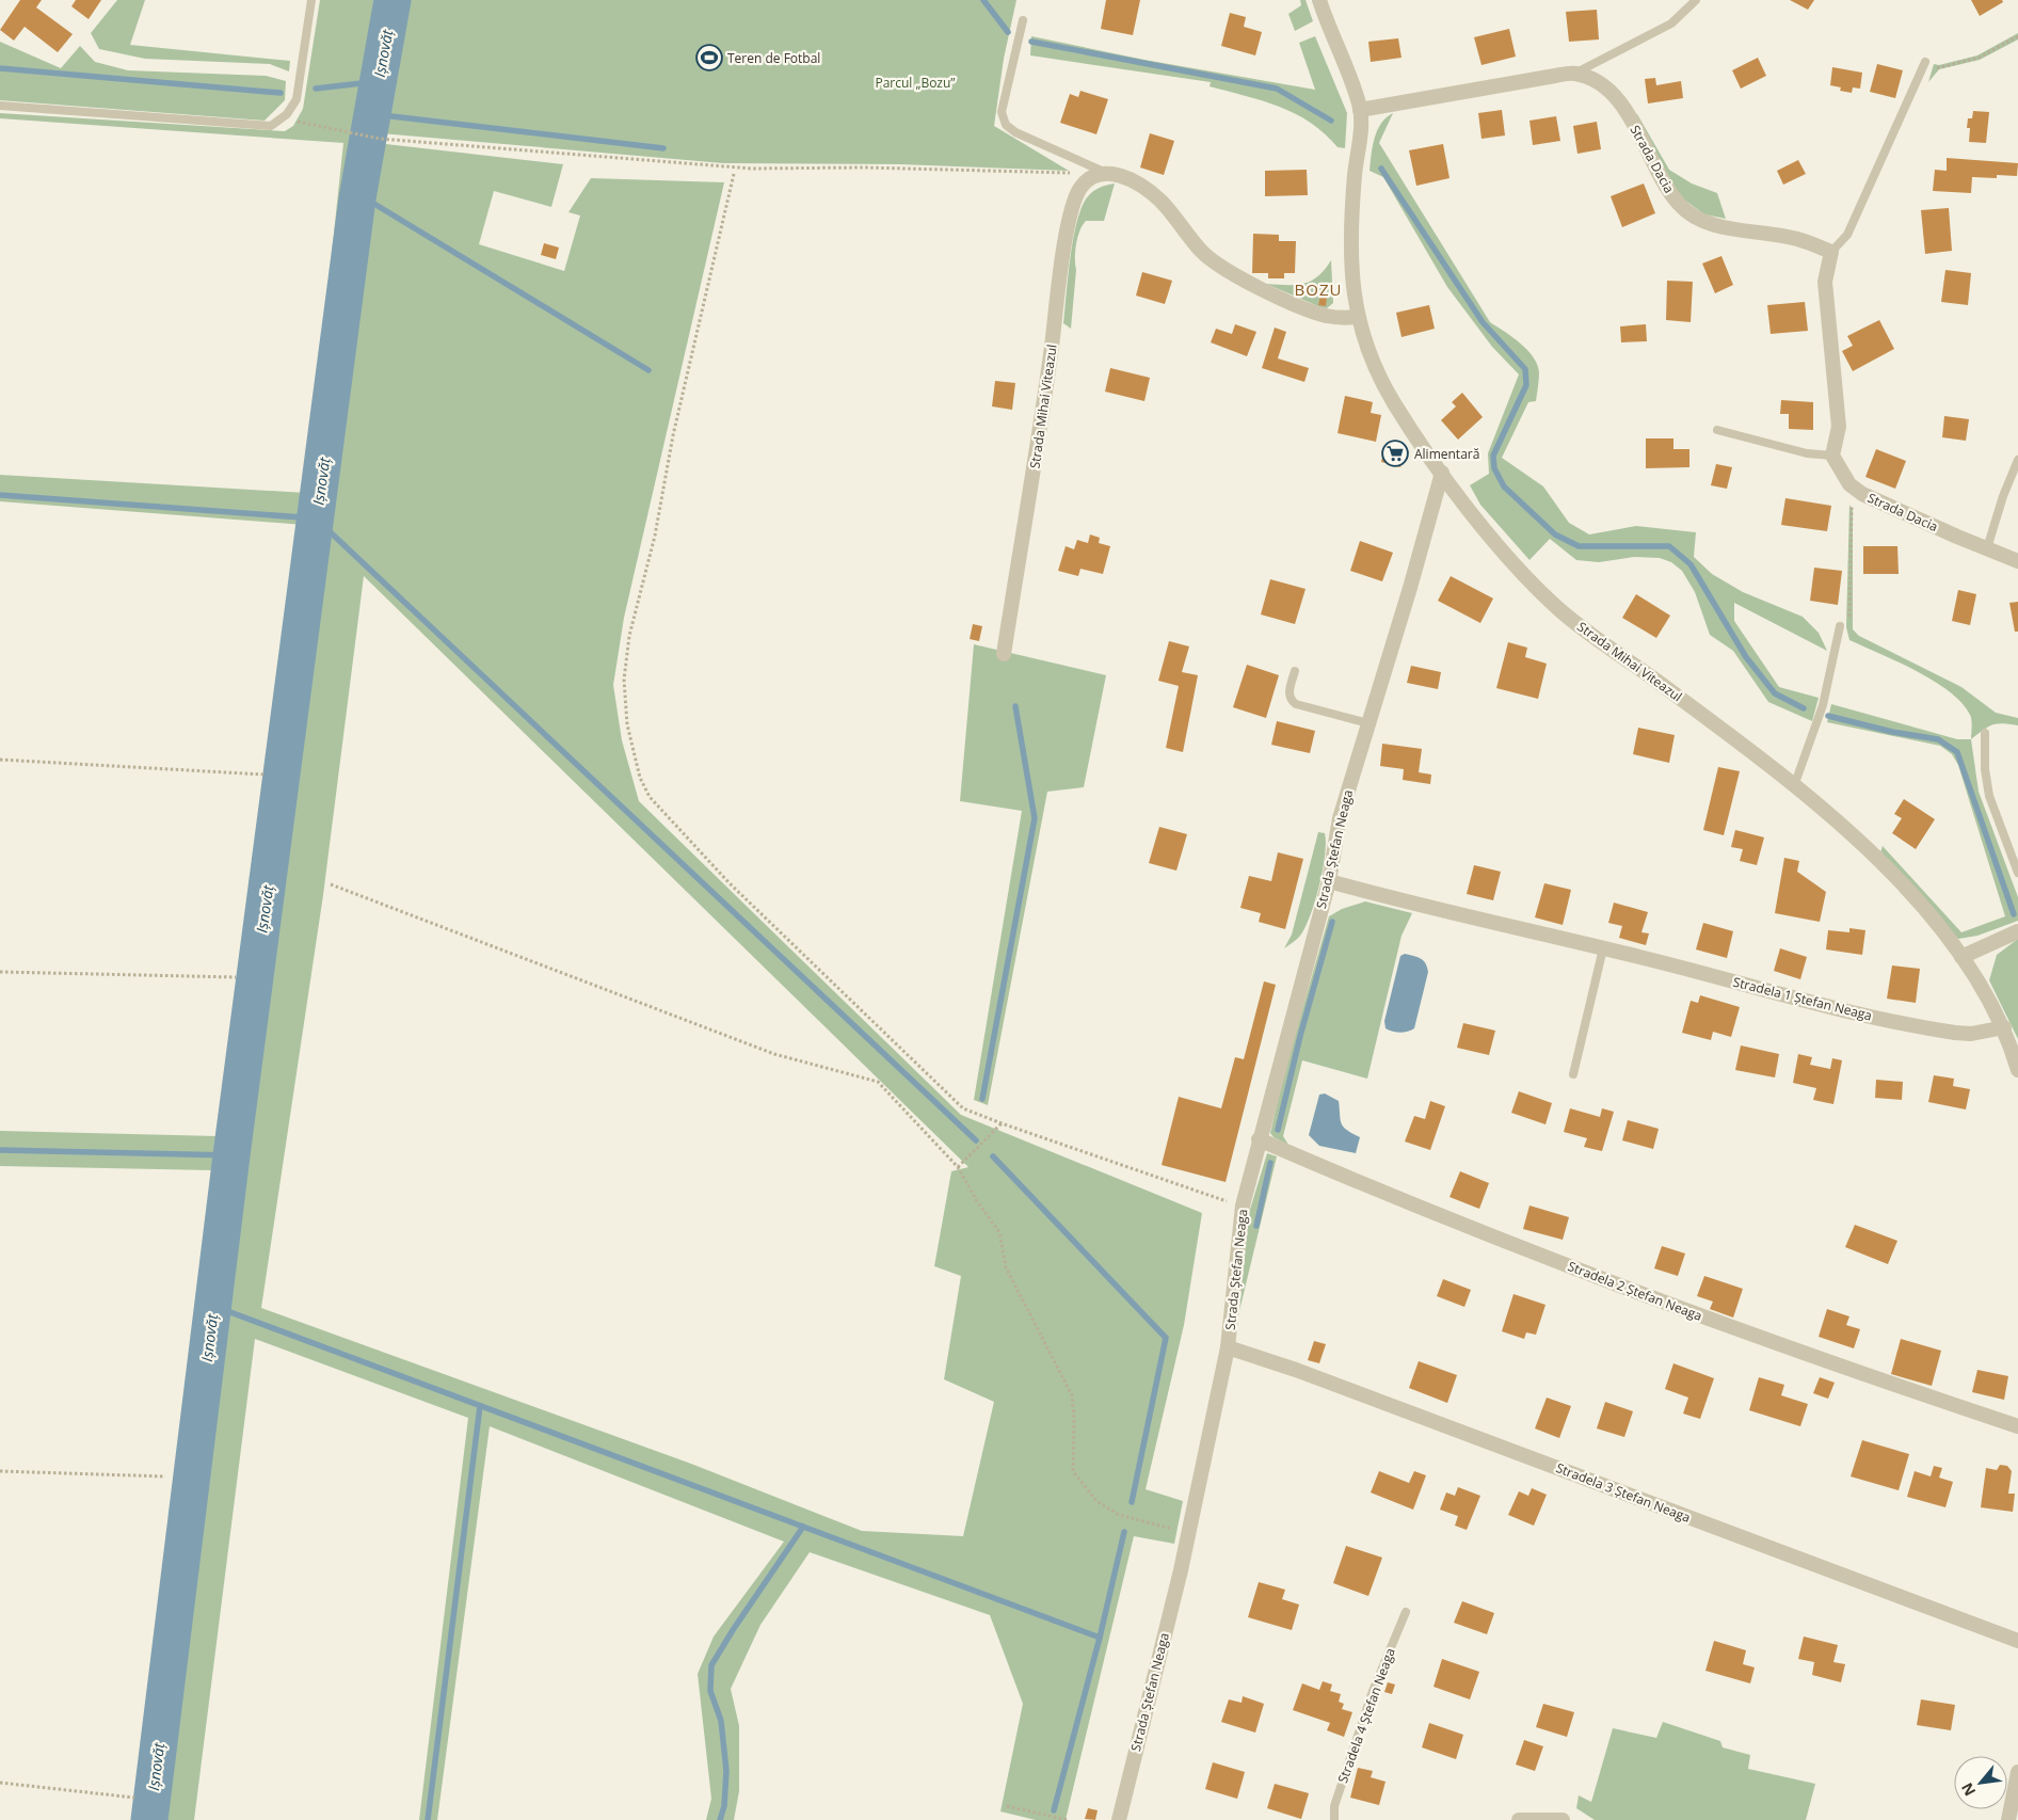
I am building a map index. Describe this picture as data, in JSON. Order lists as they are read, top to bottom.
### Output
{
  "streets": {
    "street": [
      "Strada Dacia",
      "Strada Mihai Viteazul",
      "Strada Ștefan Neaga",
      "Stradela 1 Ștefan Neaga",
      "Stradela 2 Ștefan Neaga",
      "Stradela 3 Ștefan Neaga"
    ],
    "lane": ["Stradela 4 Ștefan Neaga"]
  },
  "crossings": [
    ["Strada Mihai Viteazul", "Strada Ștefan Neaga"],
    ["Strada Mihai Viteazul", "Stradela 1 Ștefan Neaga"],
    ["Strada Ștefan Neaga", "Stradela 1 Ștefan Neaga"],
    ["Strada Ștefan Neaga", "Stradela 2 Ștefan Neaga"],
    ["Strada Ștefan Neaga", "Stradela 3 Ștefan Neaga"]
  ],
  "districts": ["BOZU"],
  "water": ["Ișnovăț"],
  "parks": ["Parcul „Bozu”"],
  "places": {
    "sports": ["Teren de Fotbal"],
    "supermarket": ["Alimentară"]
  },
  "north": "bottom left"
}
